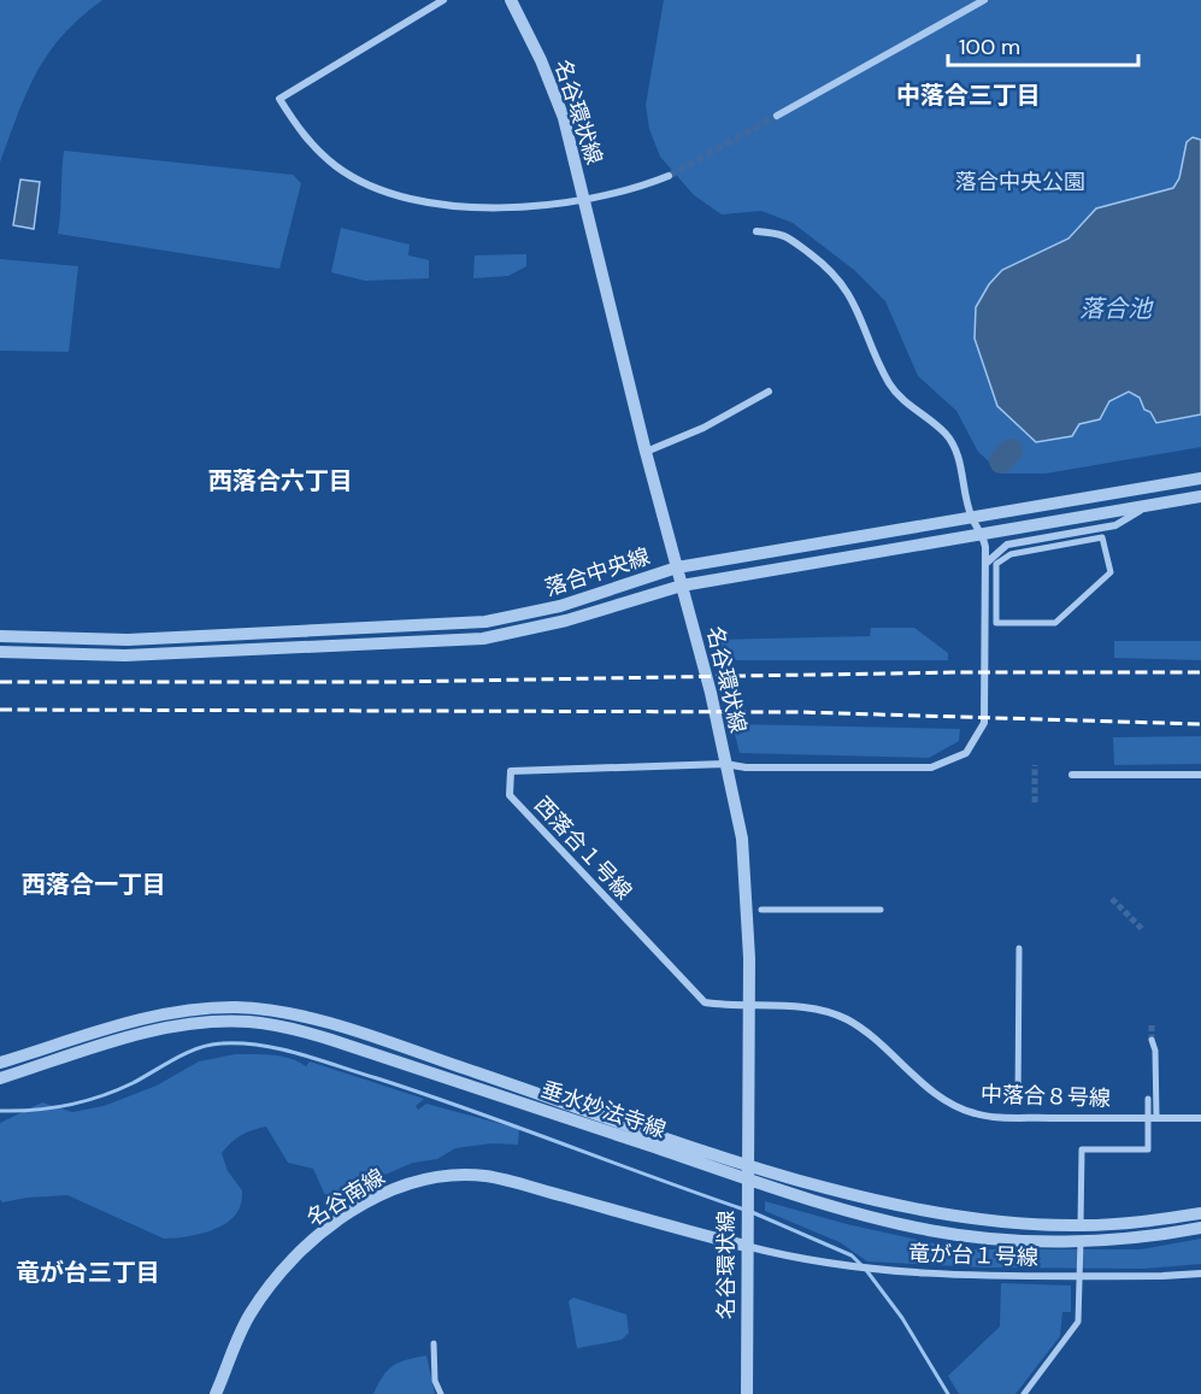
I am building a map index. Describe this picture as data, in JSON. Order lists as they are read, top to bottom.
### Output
{
  "streets": {
    "street": [
      "名谷環状線",
      "落合中央線",
      "西落合１号線",
      "中落合８号線",
      "垂水妙法寺線",
      "名谷南線",
      "竜が台１号線"
    ]
  },
  "crossings": [
    ["名谷環状線", "落合中央線"],
    ["名谷環状線", "西落合１号線"],
    ["名谷環状線", "中落合８号線"],
    ["名谷環状線", "名谷南線"],
    ["名谷環状線", "竜が台１号線"],
    ["西落合１号線", "中落合８号線"],
    ["名谷南線", "竜が台１号線"]
  ],
  "districts": [
    "中落合三丁目",
    "西落合六丁目",
    "西落合一丁目",
    "竜が台三丁目"
  ],
  "water": ["落合池"],
  "parks": ["落合中央公園"],
  "scale_bar": "100 m"
}
